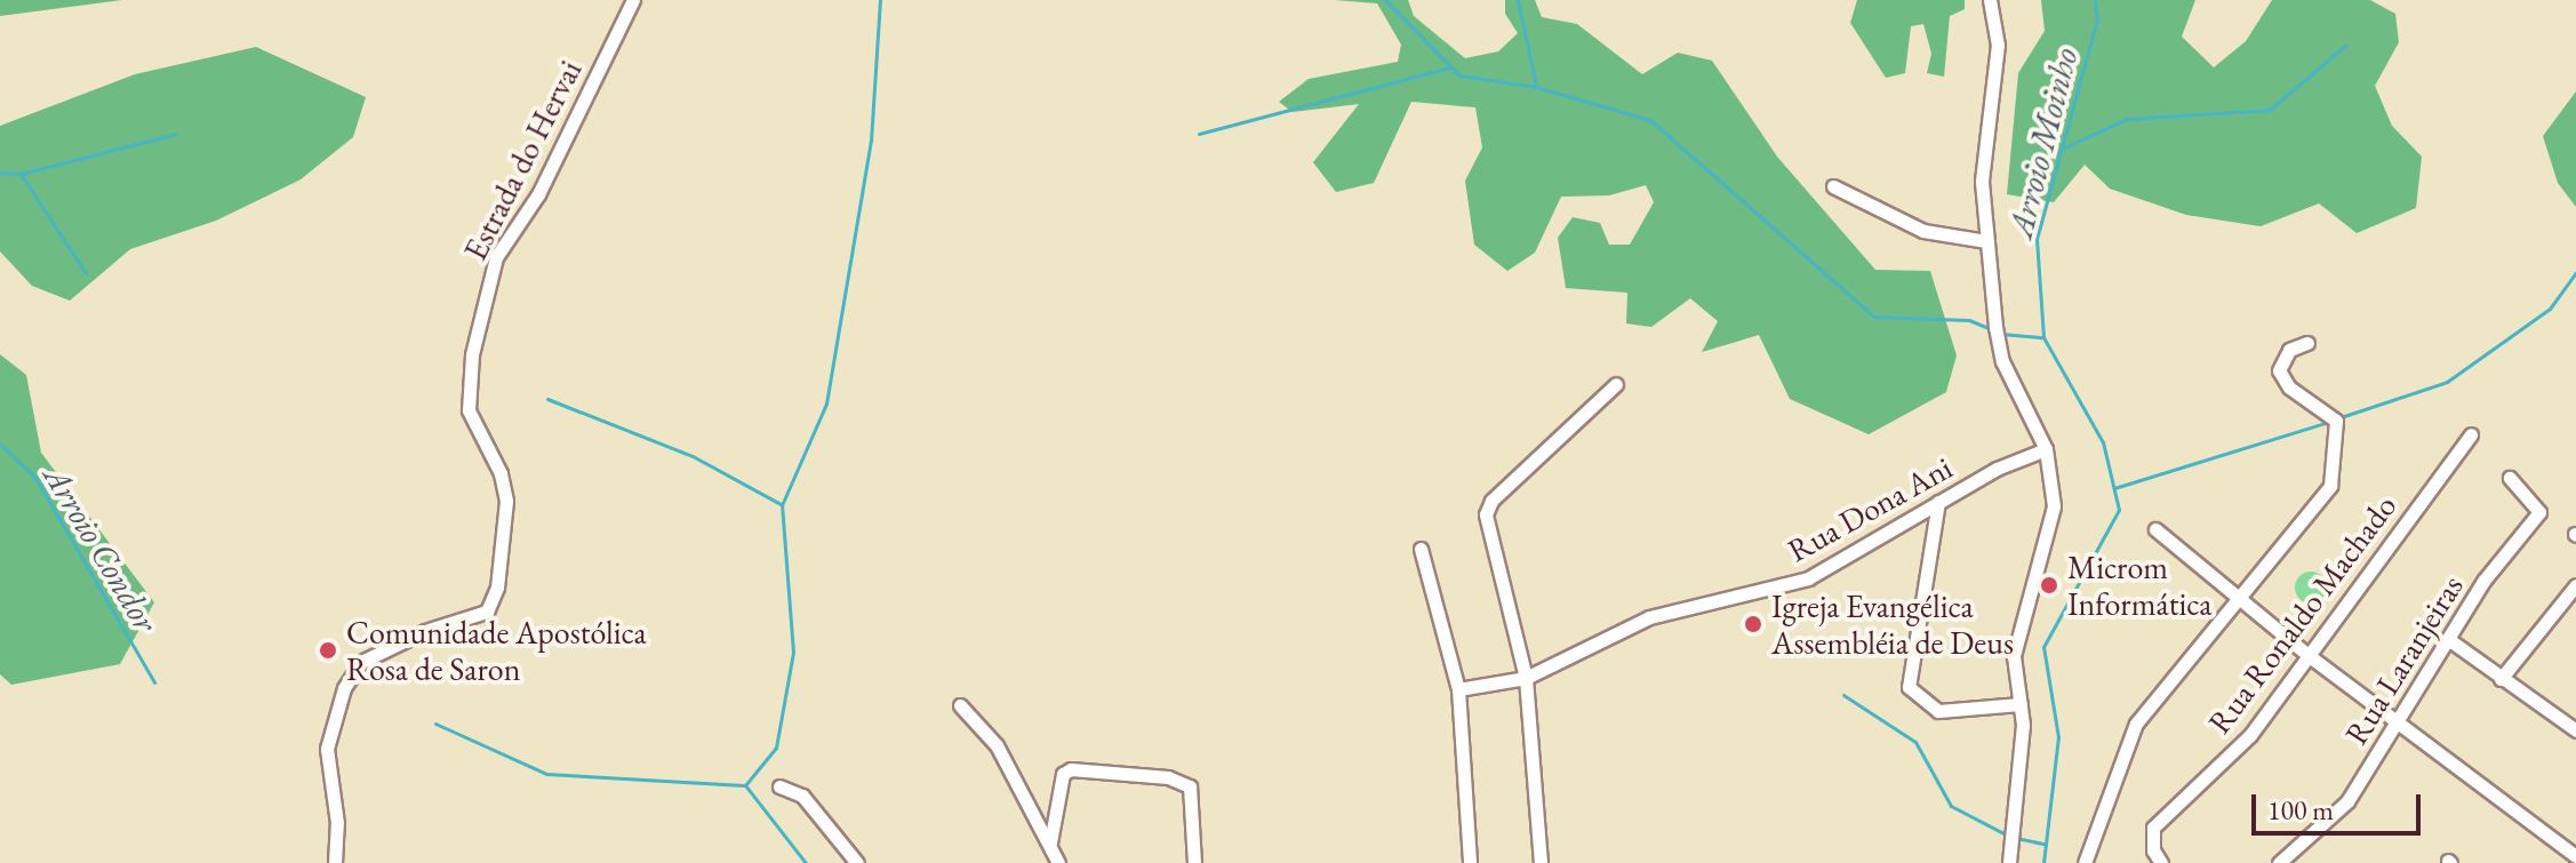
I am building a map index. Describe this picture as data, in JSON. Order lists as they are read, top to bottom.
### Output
{
  "streets": {
    "street": [
      "Estrada do Hervai",
      "Rua Dona Ani",
      "Rua Ronaldo Machado",
      "Rua Laranjeiras"
    ]
  },
  "water": ["Arroio Moinho", "Arroio Condor"],
  "places": ["Microm Informática", "Igreja Evangélica Assembléia de Deus", "Comunidade Apostólica Rosa de Saron"],
  "scale_bar": "100 m"
}
